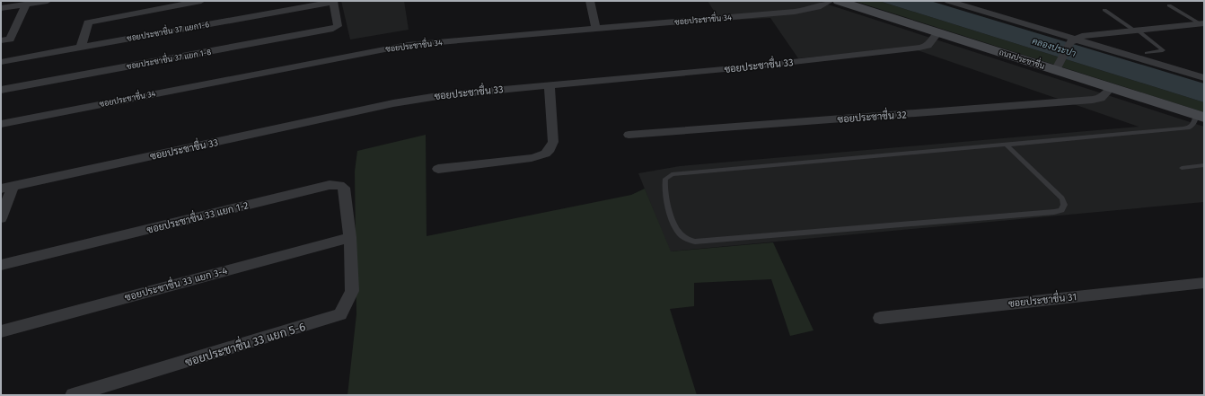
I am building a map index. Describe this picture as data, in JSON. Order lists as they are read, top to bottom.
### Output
{
  "streets": {
    "main road": ["ถนนประชาชื่น"],
    "street": [
      "ซอยประชาชื่น 34",
      "ซอยประชาชื่น 37 แยก1-6",
      "ซอยประชาชื่น 37 แยก 1-8",
      "ซอยประชาชื่น 33",
      "ซอยประชาชื่น 32",
      "ซอยประชาชื่น 33 แยก 1-2",
      "ซอยประชาชื่น 33 แยก 3-4",
      "ซอยประชาชื่น 31",
      "ซอยประชาชื่น 33 แยก 5-6"
    ]
  },
  "crossings": [
    ["ซอยประชาชื่น 37 แยก1-6", "ซอยประชาชื่น 37 แยก 1-8"],
    ["ถนนประชาชื่น", "ซอยประชาชื่น 33"],
    ["ถนนประชาชื่น", "ซอยประชาชื่น 32"],
    ["ซอยประชาชื่น 33 แยก 1-2", "ซอยประชาชื่น 33 แยก 3-4"],
    ["ซอยประชาชื่น 33 แยก 1-2", "ซอยประชาชื่น 33 แยก 5-6"],
    ["ซอยประชาชื่น 33 แยก 3-4", "ซอยประชาชื่น 33 แยก 5-6"]
  ],
  "water": ["คลองประปา"]
}
